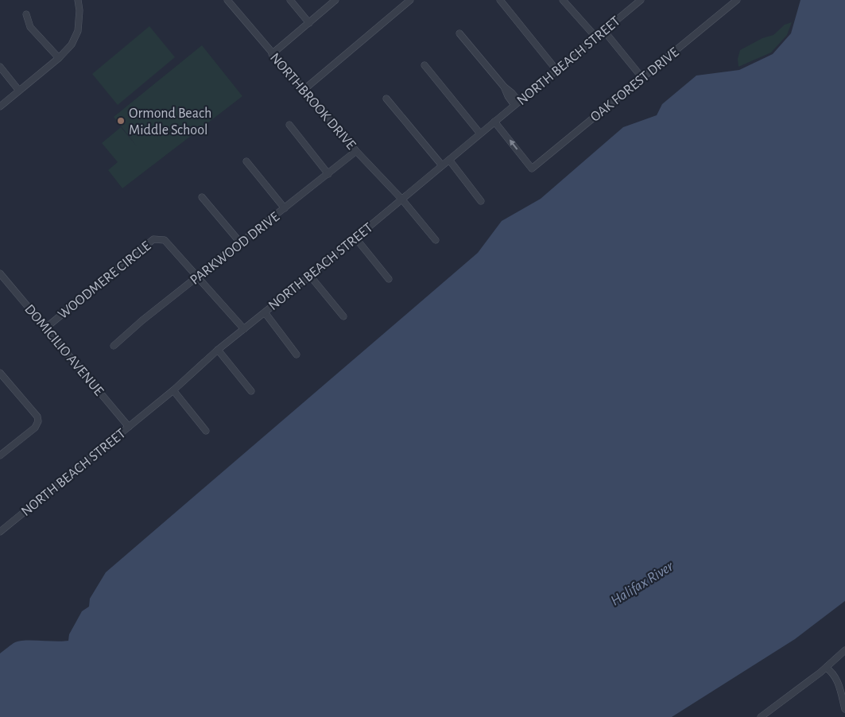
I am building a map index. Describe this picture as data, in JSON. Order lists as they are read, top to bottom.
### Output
{
  "streets": {
    "street": [
      "NORTH BEACH STREET",
      "OAK FOREST DRIVE",
      "NORTHBROOK DRIVE",
      "PARKWOOD DRIVE",
      "WOODMERE CIRCLE",
      "DOMICILIO AVENUE"
    ]
  },
  "crossings": [
    ["NORTH BEACH STREET", "OAK FOREST DRIVE"],
    ["NORTH BEACH STREET", "NORTHBROOK DRIVE"],
    ["NORTH BEACH STREET", "WOODMERE CIRCLE"],
    ["NORTH BEACH STREET", "DOMICILIO AVENUE"],
    ["NORTHBROOK DRIVE", "PARKWOOD DRIVE"],
    ["PARKWOOD DRIVE", "WOODMERE CIRCLE"],
    ["WOODMERE CIRCLE", "DOMICILIO AVENUE"]
  ],
  "water": ["Halifax River"],
  "places": ["Ormond Beach Middle School"]
}
